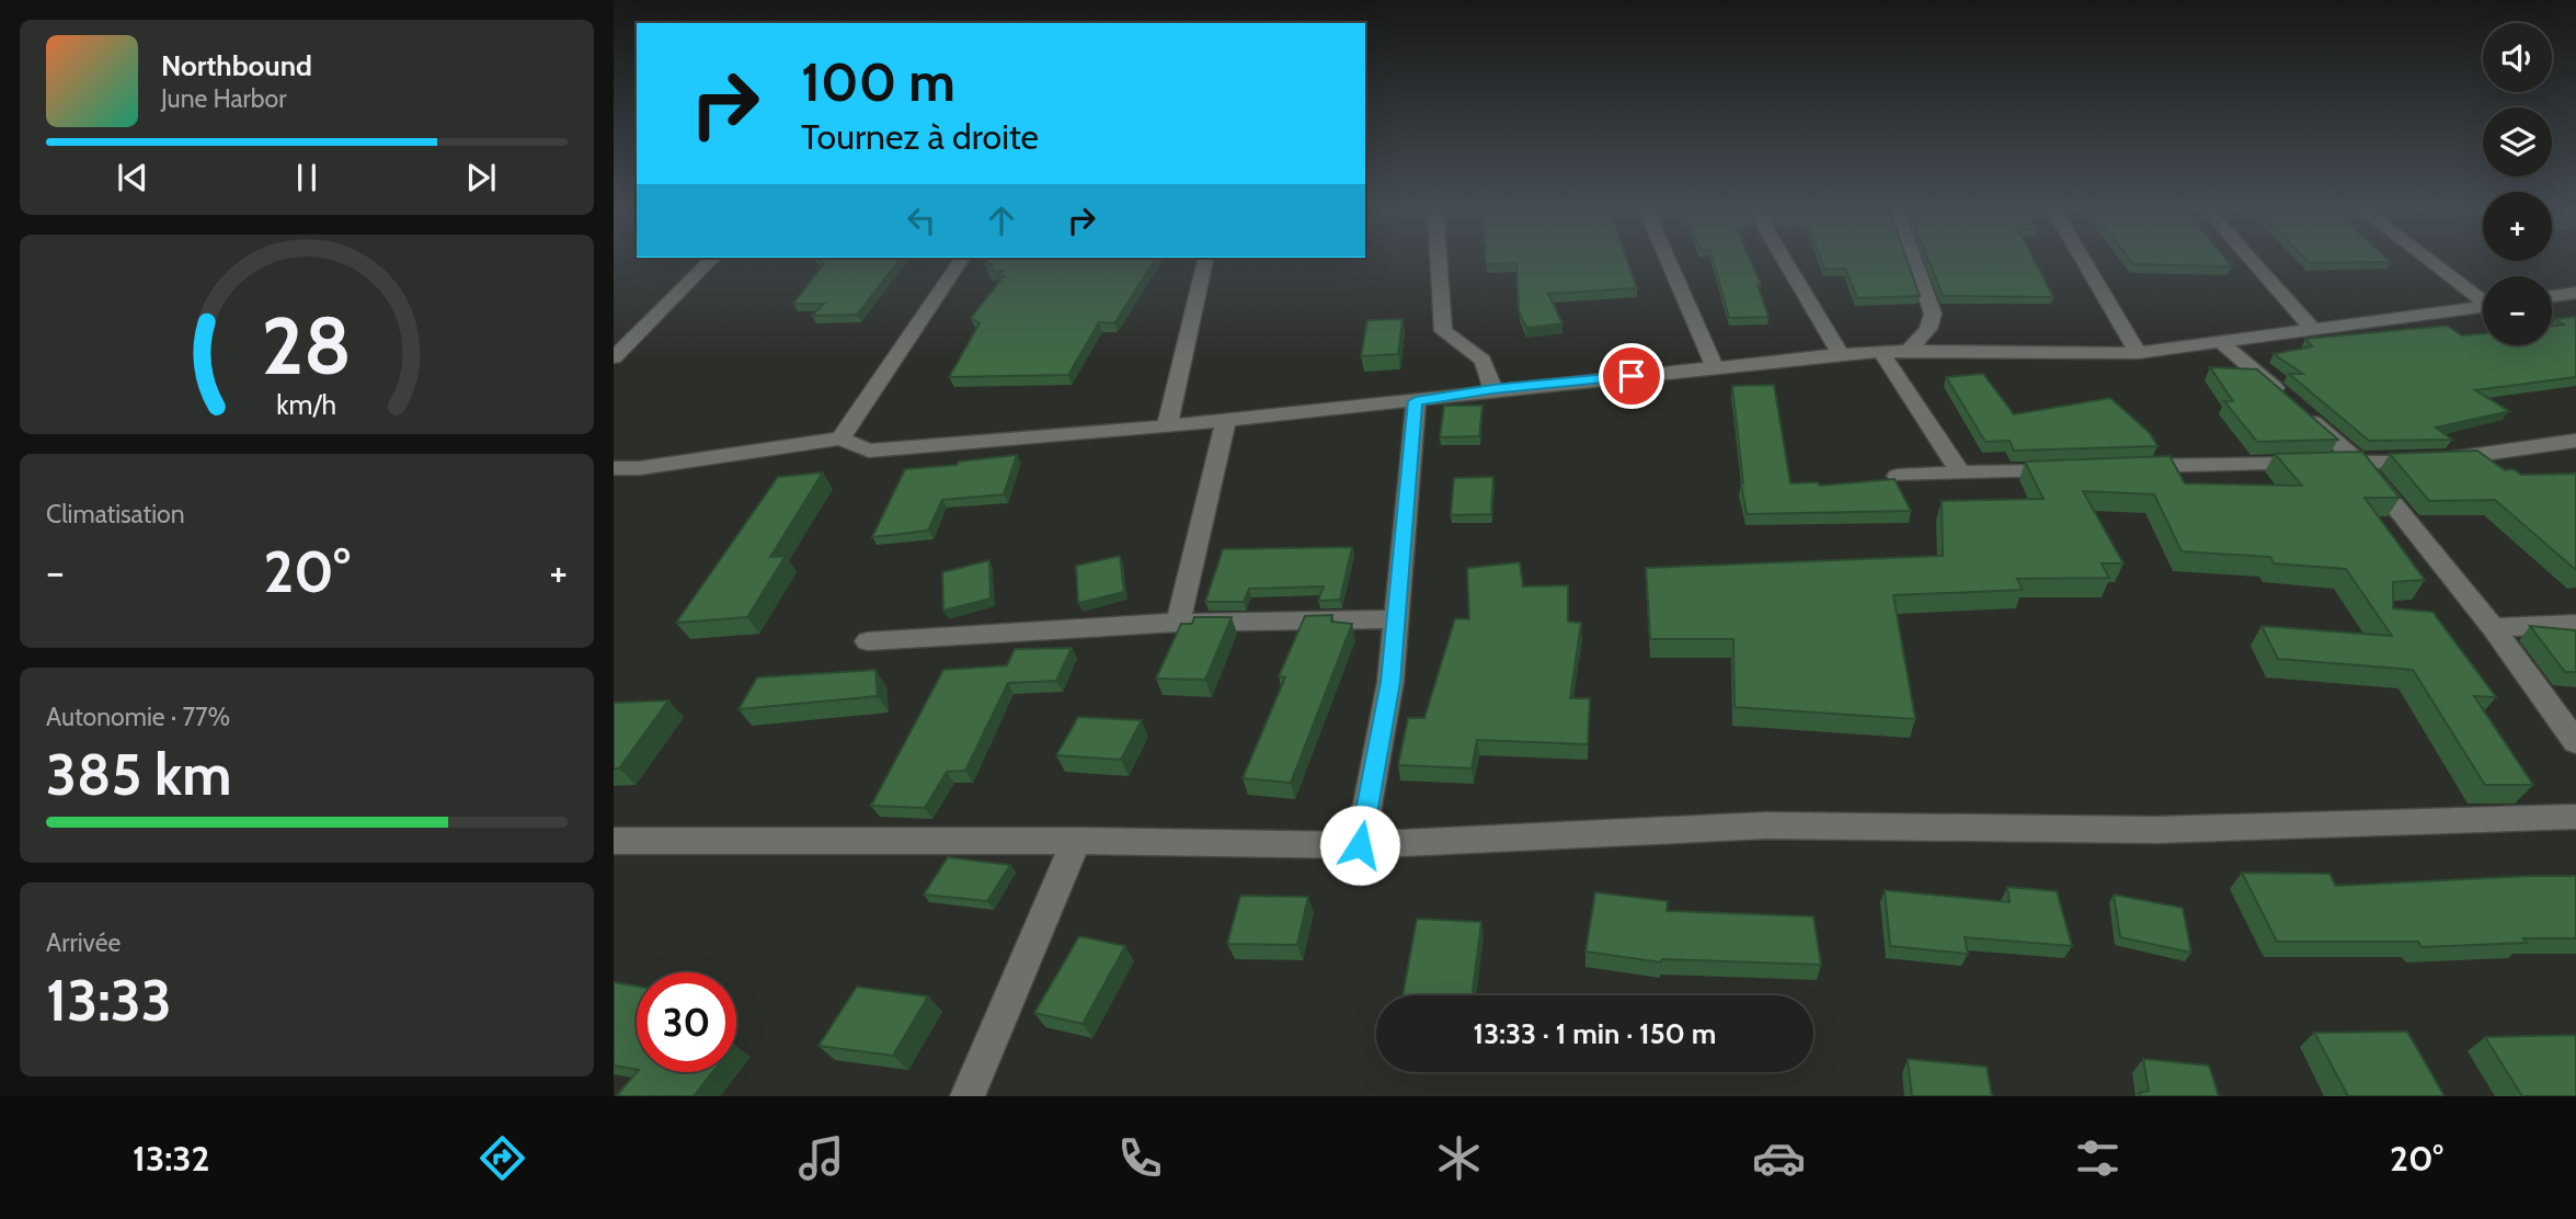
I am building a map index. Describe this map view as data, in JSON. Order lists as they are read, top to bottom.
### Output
{
  "page": {
    "map_buttons": ["+", "−"],
    "turn": ["100 m", "Tournez à droite"],
    "song": ["Northbound", "June Harbor"],
    "tile": [
      "Climatisation",
      ["Autonomie · 77%", "385 km"],
      ["Arrivée", "13:33"]
    ],
    "heat": ["−", "20°", "+"],
    "limit": "30",
    "trip": "13:33 · 1 min · 150 m",
    "tabs": ["13:32", "20°"],
    "gauge": ["28", "km/h"]
  }
}
